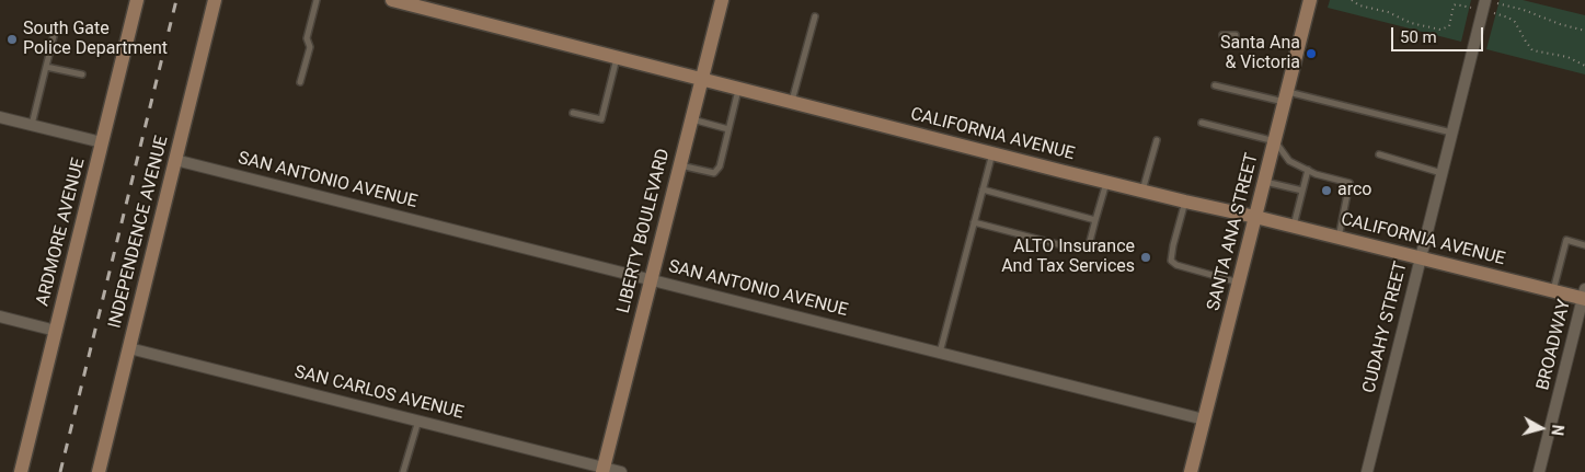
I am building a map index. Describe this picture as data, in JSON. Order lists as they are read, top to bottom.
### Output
{
  "streets": {
    "street": [
      "CALIFORNIA AVENUE",
      "SAN ANTONIO AVENUE",
      "LIBERTY BOULEVARD",
      "ARDMORE AVENUE",
      "INDEPENDENCE AVENUE",
      "SANTA ANA STREET",
      "CUDAHY STREET",
      "BROADWAY",
      "SAN CARLOS AVENUE"
    ]
  },
  "crossings": [
    ["CALIFORNIA AVENUE", "LIBERTY BOULEVARD"],
    ["CALIFORNIA AVENUE", "SANTA ANA STREET"],
    ["CALIFORNIA AVENUE", "CUDAHY STREET"],
    ["CALIFORNIA AVENUE", "BROADWAY"],
    ["SAN ANTONIO AVENUE", "LIBERTY BOULEVARD"],
    ["SAN ANTONIO AVENUE", "INDEPENDENCE AVENUE"],
    ["SAN ANTONIO AVENUE", "SANTA ANA STREET"],
    ["LIBERTY BOULEVARD", "SAN CARLOS AVENUE"],
    ["INDEPENDENCE AVENUE", "SAN CARLOS AVENUE"]
  ],
  "places": [
    "South Gate Police Department",
    "Santa Ana & Victoria",
    "arco",
    "ALTO Insurance And Tax Services"
  ],
  "scale_bar": "50 m",
  "north": "right"
}
